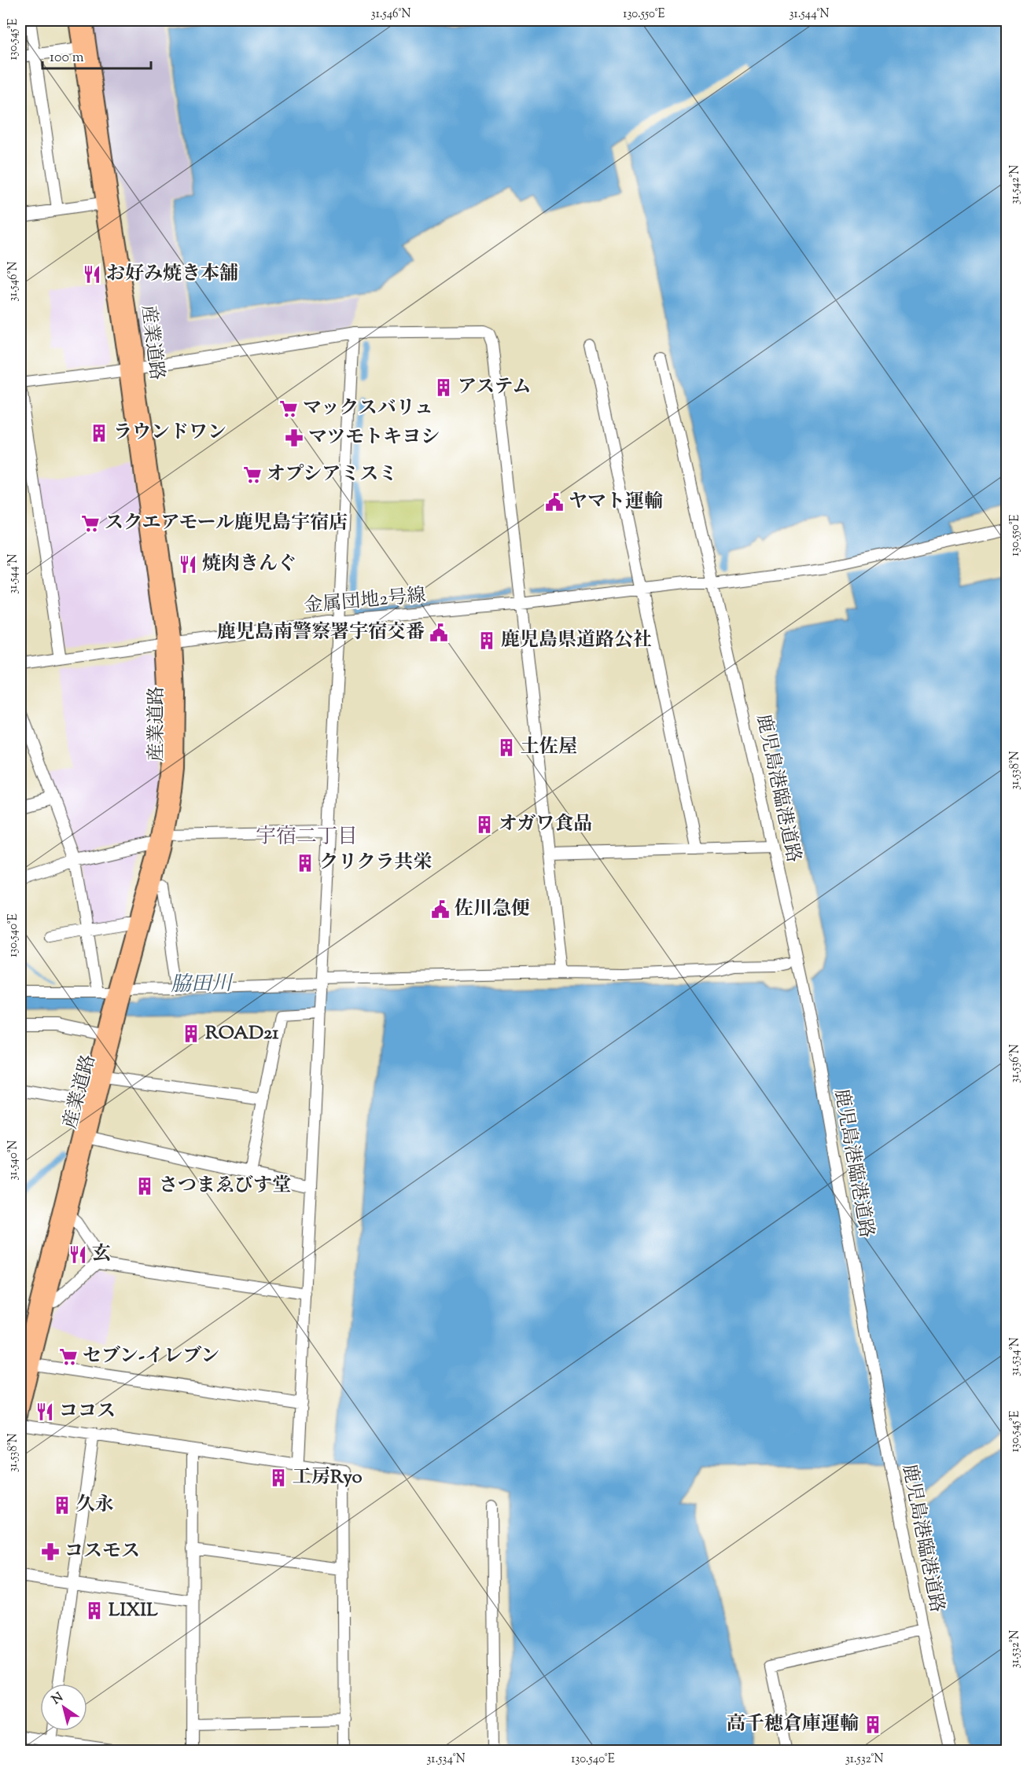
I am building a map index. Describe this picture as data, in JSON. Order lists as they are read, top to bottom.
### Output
{
  "streets": {
    "main road": ["産業道路"],
    "street": ["金属団地2号線", "鹿児島港臨港道路"]
  },
  "crossings": [
    ["産業道路", "金属団地2号線"],
    ["金属団地2号線", "鹿児島港臨港道路"]
  ],
  "districts": ["宇宿二丁目"],
  "water": ["脇田川"],
  "places": {
    "restaurant": [
      "お好み焼き本舗",
      "焼肉きんぐ",
      "玄",
      "ココス"
    ],
    "building": [
      "アステム",
      "ラウンドワン",
      "鹿児島県道路公社",
      "土佐屋",
      "オガワ食品",
      "クリクラ共栄",
      "ROAD21",
      "さつまゑびす堂",
      "工房Ryo",
      "久永",
      "LIXIL",
      "高千穂倉庫運輸"
    ],
    "supermarket": [
      "マックスバリュ",
      "オプシアミスミ",
      "スクエアモール鹿児島宇宿店",
      "セブン-イレブン"
    ],
    "pharmacy": ["マツモトキヨシ", "コスモス"],
    "public building": ["ヤマト運輸", "鹿児島南警察署宇宿交番", "佐川急便"]
  },
  "scale_bar": "100 m",
  "north": "top left",
  "coordinates": [
    "31.546°N",
    "130.550°E",
    "31.544°N",
    "130.545°E",
    "31.542°N",
    "31.538°N",
    "130.540°E",
    "31.536°N",
    "31.540°N",
    "31.534°N",
    "31.532°N"
  ]
}
